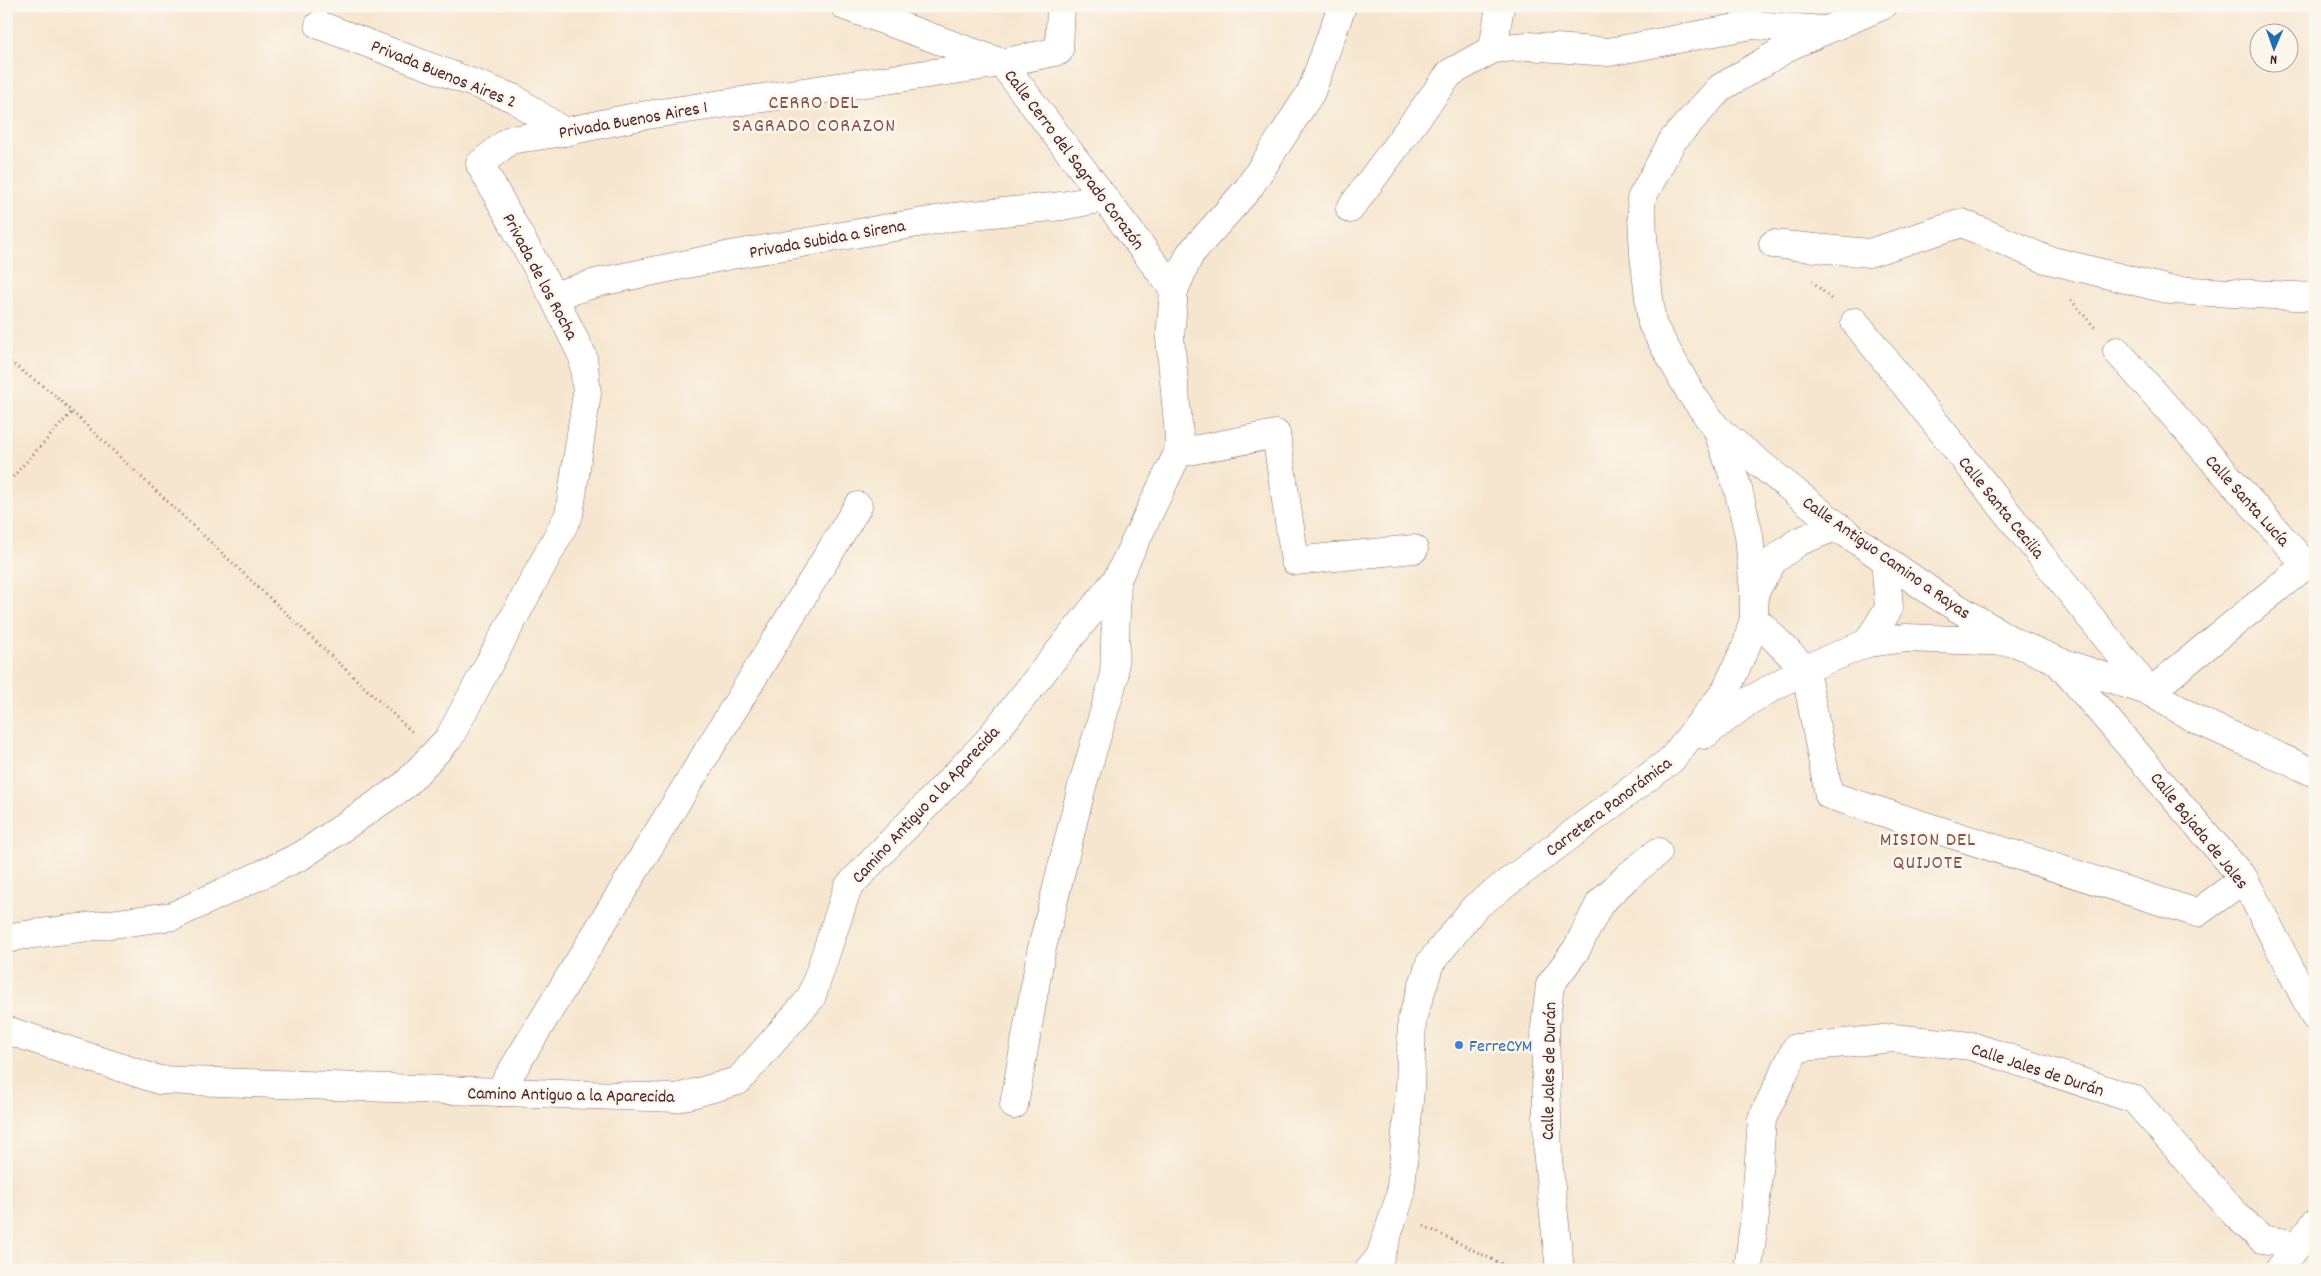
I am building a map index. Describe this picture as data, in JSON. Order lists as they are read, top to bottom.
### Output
{
  "streets": {
    "street": [
      "Privada Buenos Aires 2",
      "Privada Buenos Aires 1",
      "Calle Cerro del Sagrado Corazón",
      "Privada Subida a Sirena",
      "Privada de los Rocha",
      "Calle Santa Lucía",
      "Calle Santa Cecilia",
      "Calle Antiguo Camino a Rayas",
      "Camino Antiguo a la Aparecida",
      "Carretera Panorámica",
      "Calle Bajada de Jales",
      "Calle Jales de Durán"
    ]
  },
  "crossings": [
    ["Privada Buenos Aires 2", "Privada Buenos Aires 1"],
    ["Privada Buenos Aires 1", "Calle Cerro del Sagrado Corazón"],
    ["Privada Buenos Aires 1", "Privada de los Rocha"],
    ["Calle Cerro del Sagrado Corazón", "Privada Subida a Sirena"],
    ["Calle Cerro del Sagrado Corazón", "Camino Antiguo a la Aparecida"],
    ["Privada Subida a Sirena", "Privada de los Rocha"],
    ["Calle Santa Lucía", "Calle Santa Cecilia"],
    ["Calle Santa Lucía", "Calle Antiguo Camino a Rayas"],
    ["Calle Santa Cecilia", "Calle Antiguo Camino a Rayas"],
    ["Calle Antiguo Camino a Rayas", "Carretera Panorámica"],
    ["Calle Antiguo Camino a Rayas", "Calle Bajada de Jales"]
  ],
  "districts": ["CERRO DEL SAGRADO CORAZON", "MISION DEL QUIJOTE"],
  "places": ["FerreCYM"],
  "north": "bottom"
}
